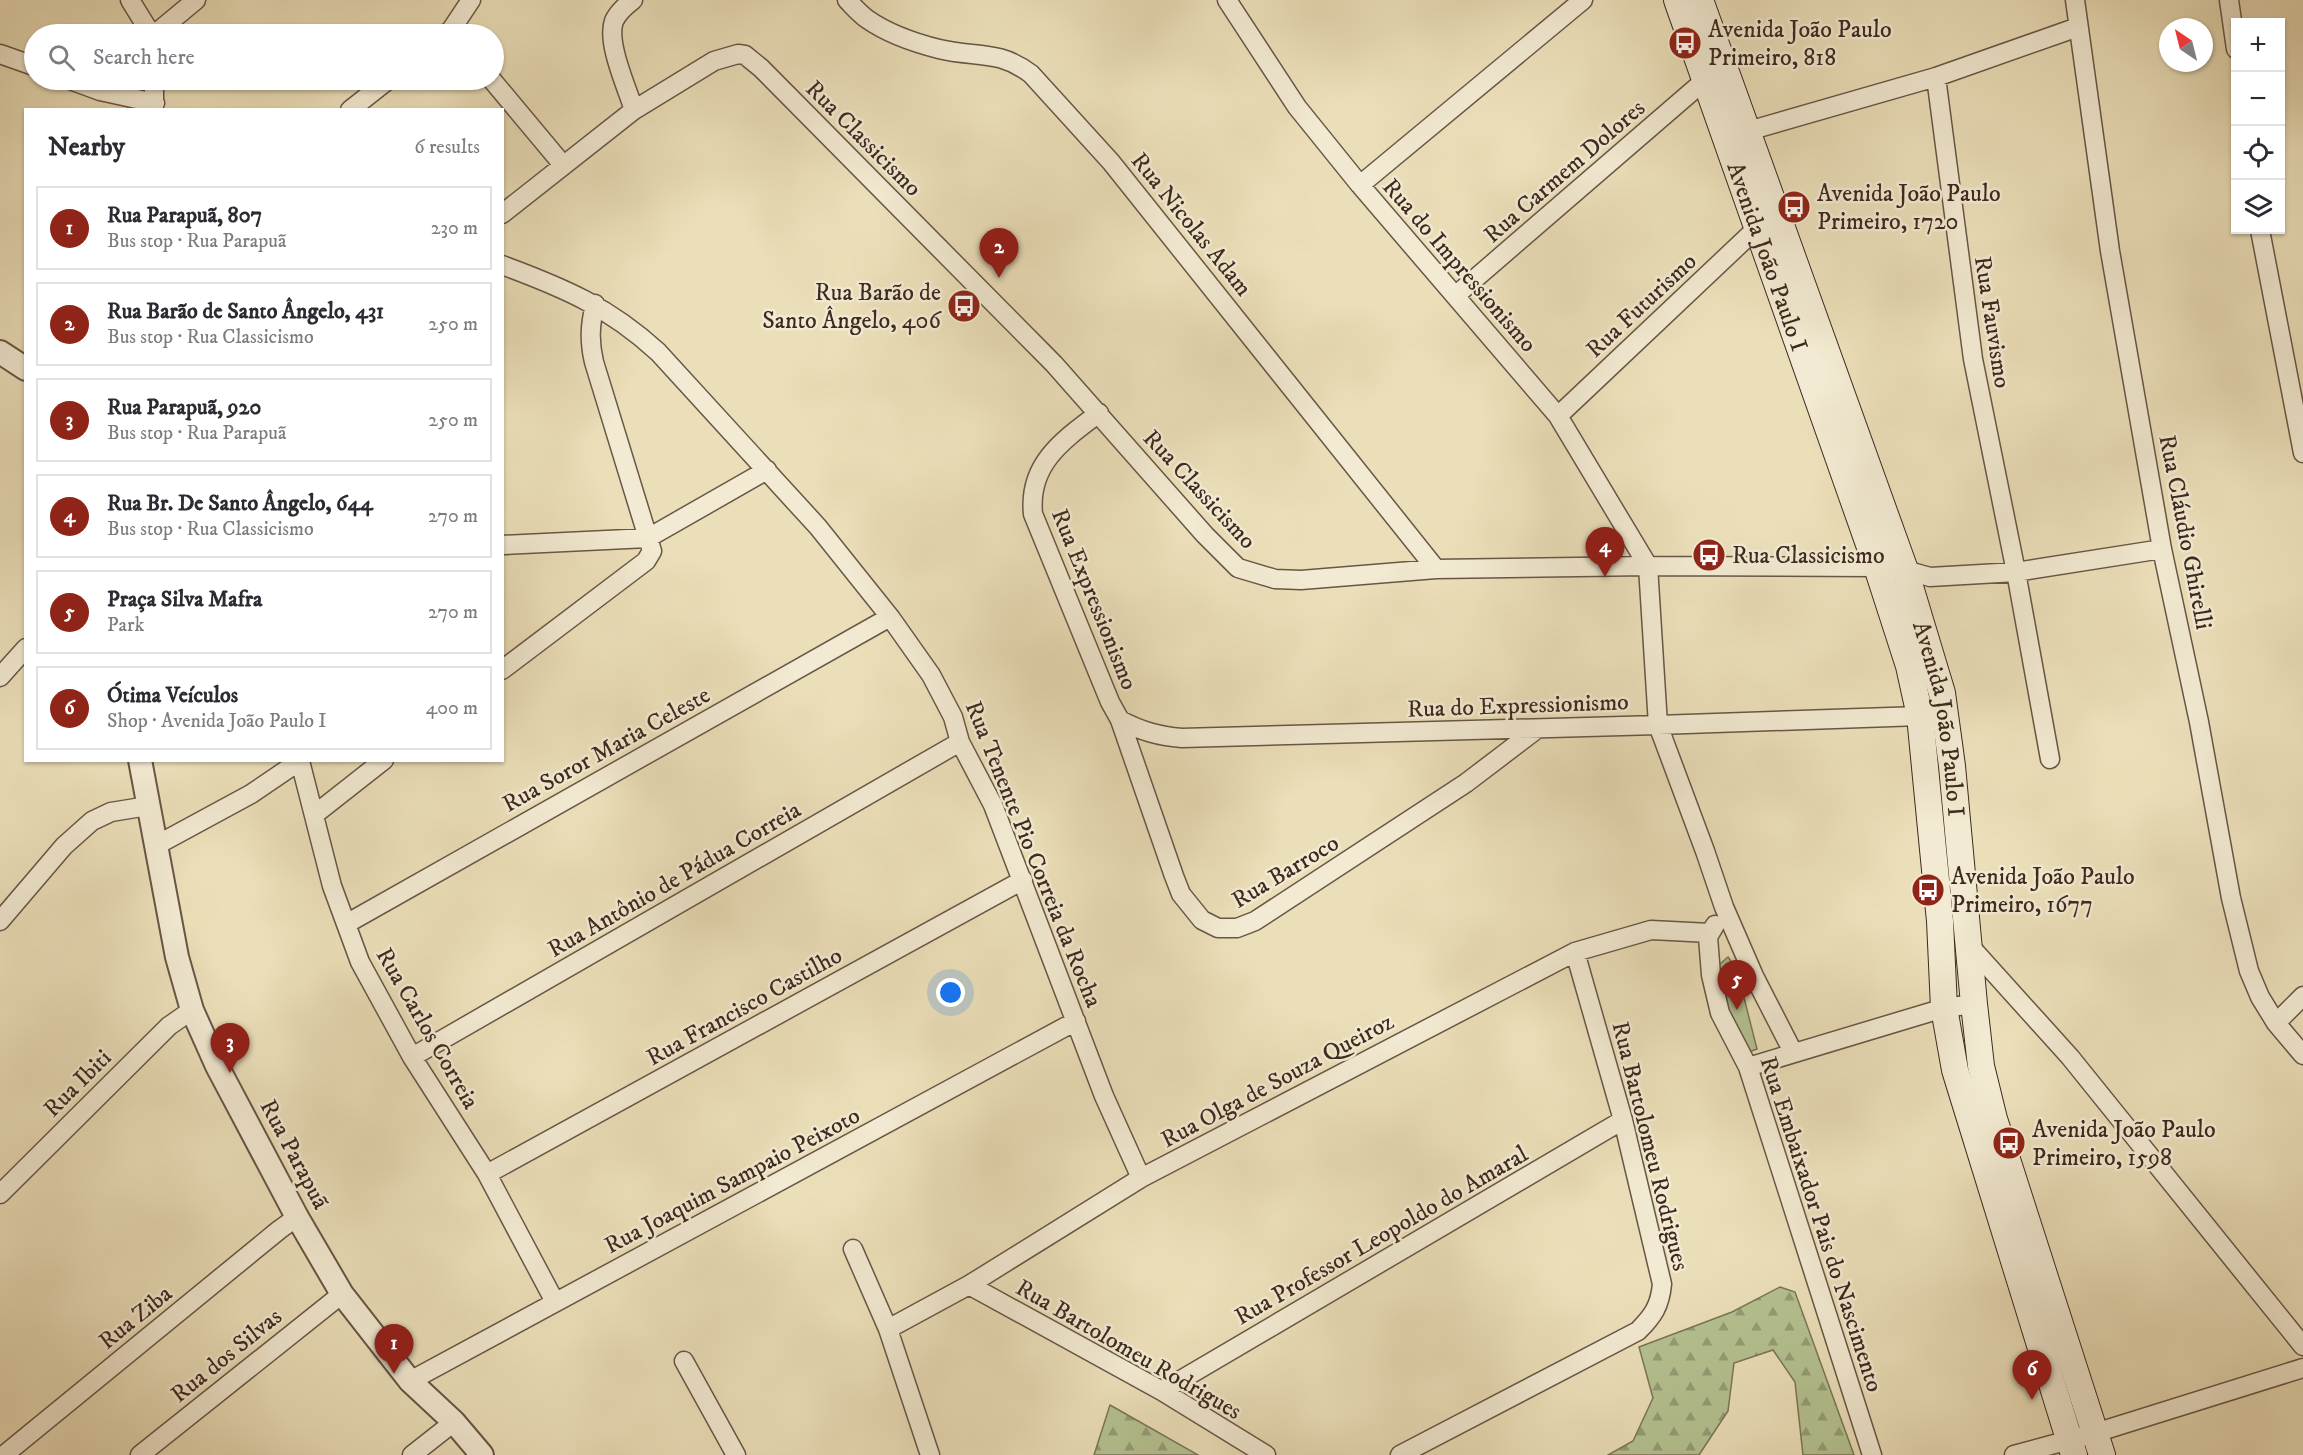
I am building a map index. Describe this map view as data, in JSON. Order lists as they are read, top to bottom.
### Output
{
  "streets": {
    "main road": ["Avenida João Paulo I"],
    "street": [
      "Rua Classicismo",
      "Rua Carmem Dolores",
      "Rua Nicolas Adam",
      "Rua do Impressionismo",
      "Rua Futurismo",
      "Rua Fauvismo",
      "Rua Cláudio Ghirelli",
      "Rua Expressionismo",
      "Rua do Expressionismo",
      "Rua Soror Maria Celeste",
      "Rua Tenente Pio Correia da Rocha",
      "Rua Barroco",
      "Rua Antônio de Pádua Correia",
      "Rua Francisco Castilho",
      "Rua Carlos Correia",
      "Rua Olga de Souza Queiroz",
      "Rua Ibiti",
      "Rua Bartolomeu Rodrigues",
      "Rua Parapuã",
      "Rua Joaquim Sampaio Peixoto",
      "Rua Embaixador Pais do Nascimento",
      "Rua Professor Leopoldo do Amaral",
      "Rua Ziba",
      "Rua dos Silvas"
    ]
  },
  "crossings": [
    ["Rua Classicismo", "Rua Nicolas Adam"],
    ["Rua Classicismo", "Avenida João Paulo I"],
    ["Rua Classicismo", "Rua do Impressionismo"],
    ["Rua Classicismo", "Rua Fauvismo"],
    ["Rua Classicismo", "Rua Cláudio Ghirelli"],
    ["Rua Classicismo", "Rua Expressionismo"],
    ["Rua Carmem Dolores", "Avenida João Paulo I"],
    ["Rua Carmem Dolores", "Rua do Impressionismo"],
    ["Avenida João Paulo I", "Rua Futurismo"],
    ["Avenida João Paulo I", "Rua do Expressionismo"],
    ["Rua do Impressionismo", "Rua Futurismo"],
    ["Rua Expressionismo", "Rua do Expressionismo"],
    ["Rua Expressionismo", "Rua Barroco"],
    ["Rua do Expressionismo", "Rua Barroco"],
    ["Rua Soror Maria Celeste", "Rua Tenente Pio Correia da Rocha"],
    ["Rua Soror Maria Celeste", "Rua Carlos Correia"],
    ["Rua Tenente Pio Correia da Rocha", "Rua Antônio de Pádua Correia"],
    ["Rua Tenente Pio Correia da Rocha", "Rua Francisco Castilho"],
    ["Rua Tenente Pio Correia da Rocha", "Rua Olga de Souza Queiroz"],
    ["Rua Tenente Pio Correia da Rocha", "Rua Joaquim Sampaio Peixoto"],
    ["Rua Antônio de Pádua Correia", "Rua Carlos Correia"],
    ["Rua Francisco Castilho", "Rua Carlos Correia"],
    ["Rua Carlos Correia", "Rua Joaquim Sampaio Peixoto"],
    ["Rua Olga de Souza Queiroz", "Rua Bartolomeu Rodrigues"],
    ["Rua Olga de Souza Queiroz", "Rua Embaixador Pais do Nascimento"],
    ["Rua Ibiti", "Rua Parapuã"],
    ["Rua Bartolomeu Rodrigues", "Rua Professor Leopoldo do Amaral"],
    ["Rua Parapuã", "Rua Joaquim Sampaio Peixoto"],
    ["Rua Parapuã", "Rua Ziba"],
    ["Rua Parapuã", "Rua dos Silvas"]
  ],
  "places": {
    "bus stop": [
      "Avenida João Paulo Primeiro, 818",
      "Avenida João Paulo Primeiro, 1720",
      "Rua Barão de Santo Ângelo, 406",
      "Rua Classicismo",
      "Avenida João Paulo Primeiro, 1677",
      "Avenida João Paulo Primeiro, 1598"
    ]
  },
  "north": "top left",
  "page": {
    "map_buttons": ["+", "−"],
    "search": "Search here",
    "heading": ["Nearby", "6 results"],
    "list": [
      {
        "mark": "1",
        "name": "Rua Parapuã, 807",
        "note": "Bus stop · Rua Parapuã",
        "value": "230 m"
      },
      {
        "mark": "2",
        "name": "Rua Barão de Santo Ângelo, 431",
        "note": "Bus stop · Rua Classicismo",
        "value": "250 m"
      },
      {
        "mark": "3",
        "name": "Rua Parapuã, 920",
        "note": "Bus stop · Rua Parapuã",
        "value": "250 m"
      },
      {
        "mark": "4",
        "name": "Rua Br. De Santo Ângelo, 644",
        "note": "Bus stop · Rua Classicismo",
        "value": "270 m"
      },
      {
        "mark": "5",
        "name": "Praça Silva Mafra",
        "note": "Park",
        "value": "270 m"
      },
      {
        "mark": "6",
        "name": "Ótima Veículos",
        "note": "Shop · Avenida João Paulo I",
        "value": "400 m"
      }
    ],
    "pins": [
      "2",
      "4",
      "5",
      "3",
      "1",
      "6"
    ]
  }
}
